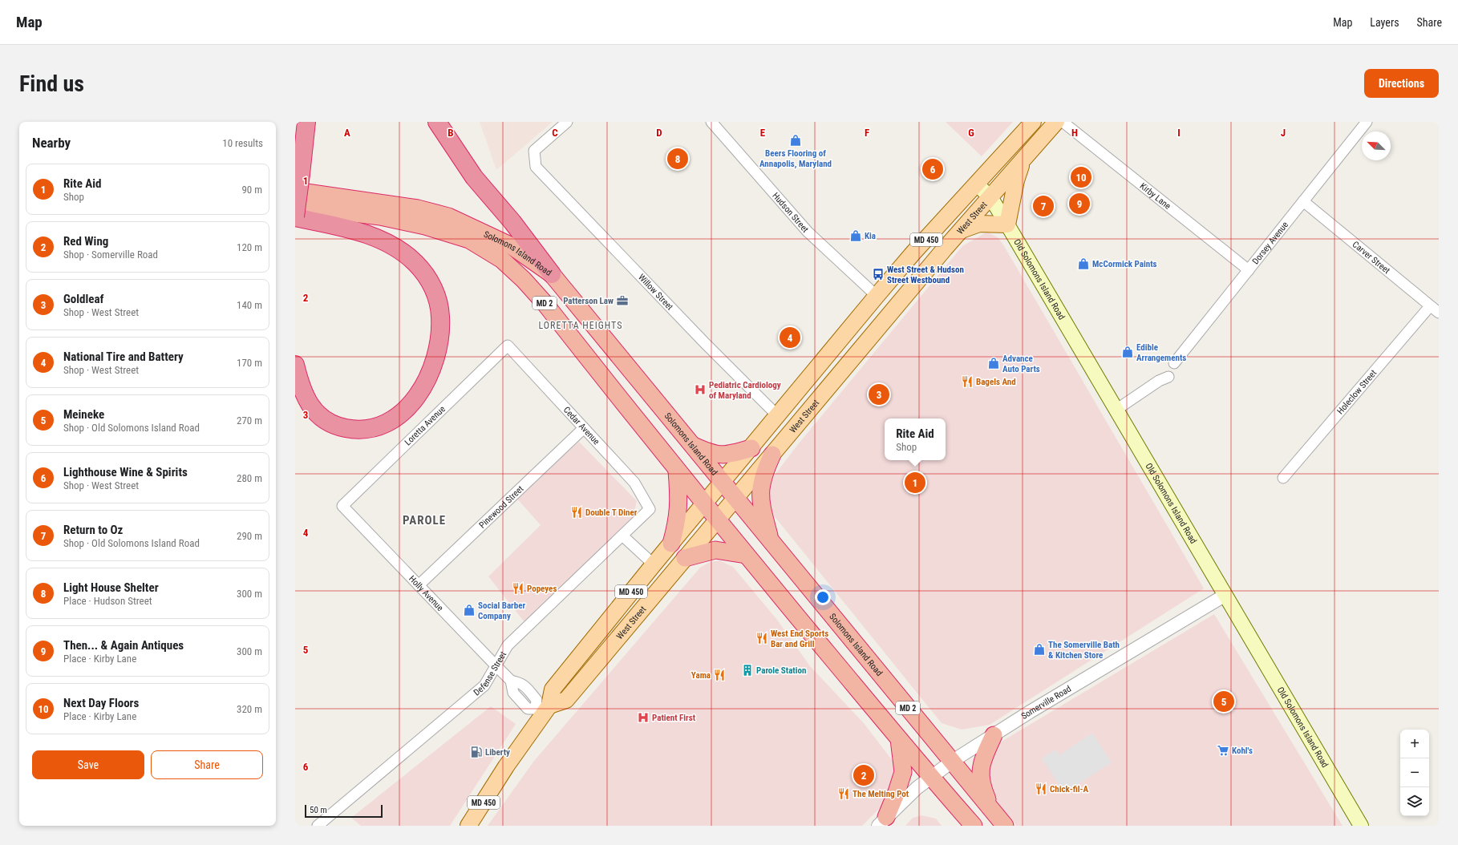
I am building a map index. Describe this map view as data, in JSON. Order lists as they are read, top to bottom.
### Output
{
  "streets": {
    "highway": ["Solomons Island Road", "MD 2"],
    "main road": ["West Street", "MD 450", "Old Solomons Island Road"],
    "street": [
      "Kirby Lane",
      "Hudson Street",
      "Dorsey Avenue",
      "Carver Street",
      "Willow Street",
      "Holeclow Street",
      "Loretta Avenue",
      "Cedar Avenue",
      "Pinewood Street",
      "Holly Avenue",
      "Defense Street",
      "Somerville Road"
    ]
  },
  "crossings": [
    ["Kirby Lane", "Dorsey Avenue"],
    ["Hudson Street", "MD 450"],
    ["West Street", "MD 450"],
    ["West Street", "Solomons Island Road"],
    ["West Street", "Old Solomons Island Road"],
    ["West Street", "Holly Avenue"],
    ["MD 450", "Solomons Island Road"],
    ["MD 450", "Old Solomons Island Road"],
    ["MD 450", "Willow Street"],
    ["MD 450", "Holly Avenue"],
    ["Dorsey Avenue", "Carver Street"],
    ["Solomons Island Road", "MD 2"],
    ["Solomons Island Road", "Somerville Road"],
    ["Carver Street", "Holeclow Street"],
    ["Old Solomons Island Road", "Somerville Road"],
    ["Loretta Avenue", "Cedar Avenue"],
    ["Loretta Avenue", "Holly Avenue"],
    ["Cedar Avenue", "Pinewood Street"],
    ["Cedar Avenue", "Defense Street"],
    ["Pinewood Street", "Holly Avenue"],
    ["Holly Avenue", "Defense Street"]
  ],
  "districts": ["LORETTA HEIGHTS", "PAROLE"],
  "places": {
    "shop": [
      "Beers Flooring of Annapolis, Maryland",
      "Kia",
      "McCormick Paints",
      "Edible Arrangements",
      "Advance Auto Parts",
      "Social Barber Company",
      "The Somerville Bath & Kitchen Store"
    ],
    "bus stop": ["West Street & Hudson Street Westbound"],
    "office": ["Patterson Law"],
    "restaurant": [
      "Bagels And",
      "Double T Diner",
      "Popeyes",
      "West End Sports Bar and Grill",
      "Yama",
      "Chick-fil-A",
      "The Melting Pot"
    ],
    "hospital": ["Pediatric Cardiology of Maryland", "Patient First"],
    "building": ["Parole Station"],
    "supermarket": ["Kohl's"],
    "fuel station": ["Liberty"]
  },
  "scale_bar": "50 m",
  "north": "top left",
  "page": {
    "header": "Map",
    "nav": ["Map", "Layers", "Share"],
    "buttons": [
      "Directions",
      ["Save", "Share"]
    ],
    "title": "Find us",
    "heading": ["Nearby", "10 results"],
    "pins": [
      "8",
      "6",
      "10",
      "9",
      "7",
      "4",
      "3",
      "1",
      "5",
      "2"
    ],
    "list": [
      {
        "mark": "1",
        "name": "Rite Aid",
        "note": "Shop",
        "value": "90 m"
      },
      {
        "mark": "2",
        "name": "Red Wing",
        "note": "Shop · Somerville Road",
        "value": "120 m"
      },
      {
        "mark": "3",
        "name": "Goldleaf",
        "note": "Shop · West Street",
        "value": "140 m"
      },
      {
        "mark": "4",
        "name": "National Tire and Battery",
        "note": "Shop · West Street",
        "value": "170 m"
      },
      {
        "mark": "5",
        "name": "Meineke",
        "note": "Shop · Old Solomons Island Road",
        "value": "270 m"
      },
      {
        "mark": "6",
        "name": "Lighthouse Wine & Spirits",
        "note": "Shop · West Street",
        "value": "280 m"
      },
      {
        "mark": "7",
        "name": "Return to Oz",
        "note": "Shop · Old Solomons Island Road",
        "value": "290 m"
      },
      {
        "mark": "8",
        "name": "Light House Shelter",
        "note": "Place · Hudson Street",
        "value": "300 m"
      },
      {
        "mark": "9",
        "name": "Then... & Again Antiques",
        "note": "Place · Kirby Lane",
        "value": "300 m"
      },
      {
        "mark": "10",
        "name": "Next Day Floors",
        "note": "Place · Kirby Lane",
        "value": "320 m"
      }
    ],
    "popup": ["Rite Aid", "Shop"],
    "map_buttons": ["+", "−"],
    "scale": "50 m"
  },
  "grid": {
    "columns": [
      "A",
      "B",
      "C",
      "D",
      "E",
      "F",
      "G",
      "H",
      "I",
      "J"
    ],
    "rows": [
      "1",
      "2",
      "3",
      "4",
      "5",
      "6"
    ]
  }
}
